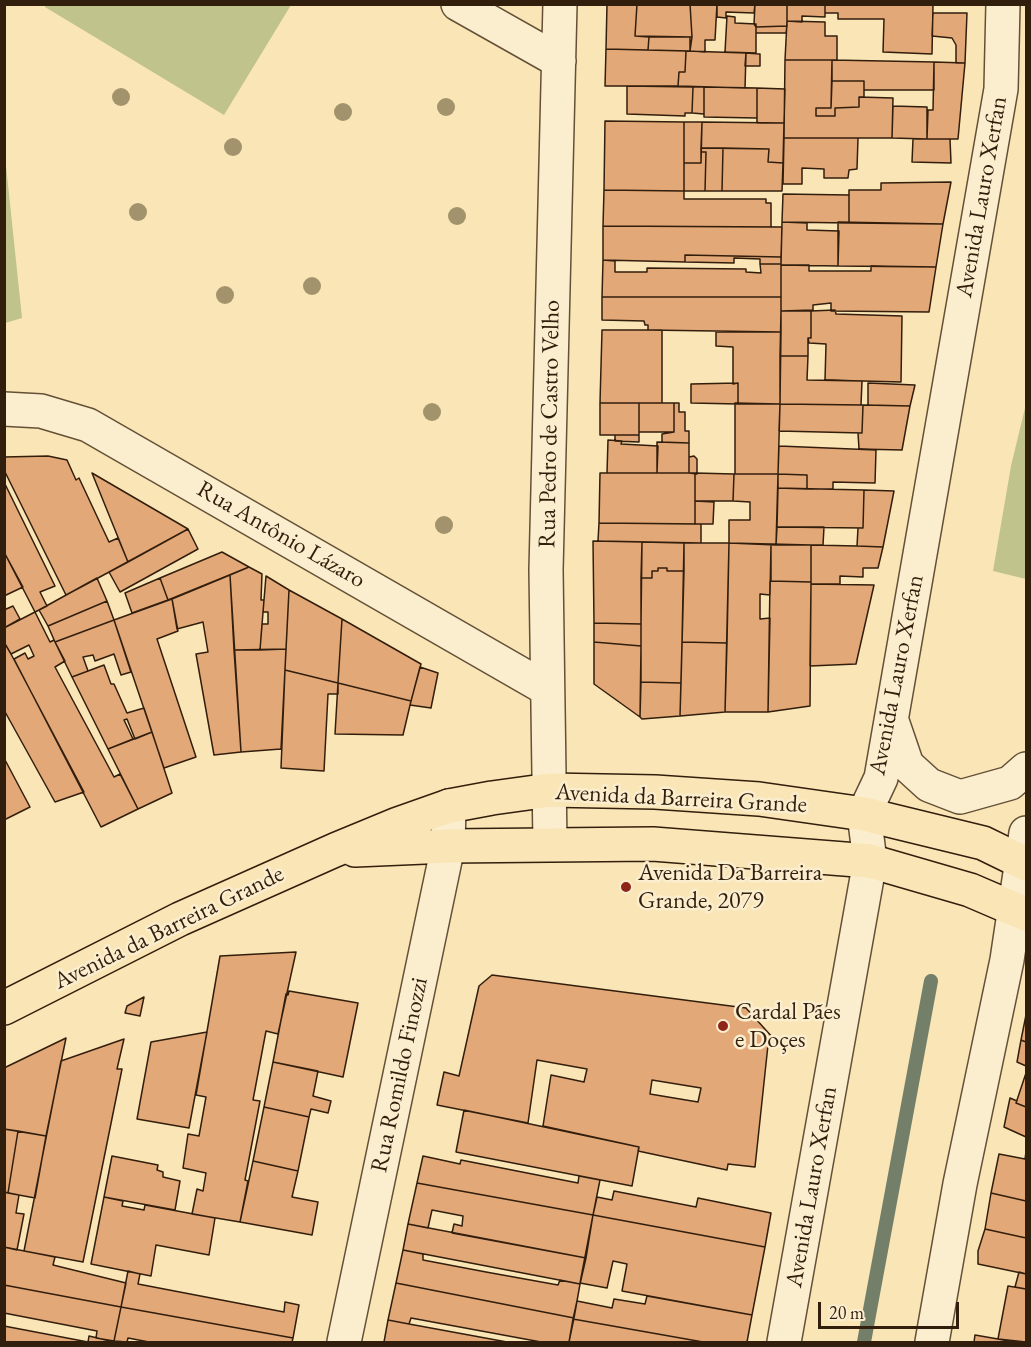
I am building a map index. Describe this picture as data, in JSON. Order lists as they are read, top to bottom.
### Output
{
  "streets": {
    "main road": ["Avenida da Barreira Grande"],
    "street": [
      "Avenida Lauro Xerfan",
      "Rua Pedro de Castro Velho",
      "Rua Antônio Lázaro",
      "Rua Romildo Finozzi"
    ]
  },
  "crossings": [
    ["Avenida Lauro Xerfan", "Avenida da Barreira Grande"],
    ["Rua Pedro de Castro Velho", "Rua Antônio Lázaro"],
    ["Rua Pedro de Castro Velho", "Avenida da Barreira Grande"],
    ["Avenida da Barreira Grande", "Rua Romildo Finozzi"]
  ],
  "places": ["Avenida Da Barreira Grande, 2079", "Cardal Pães e Doçes"],
  "scale_bar": "20 m"
}
